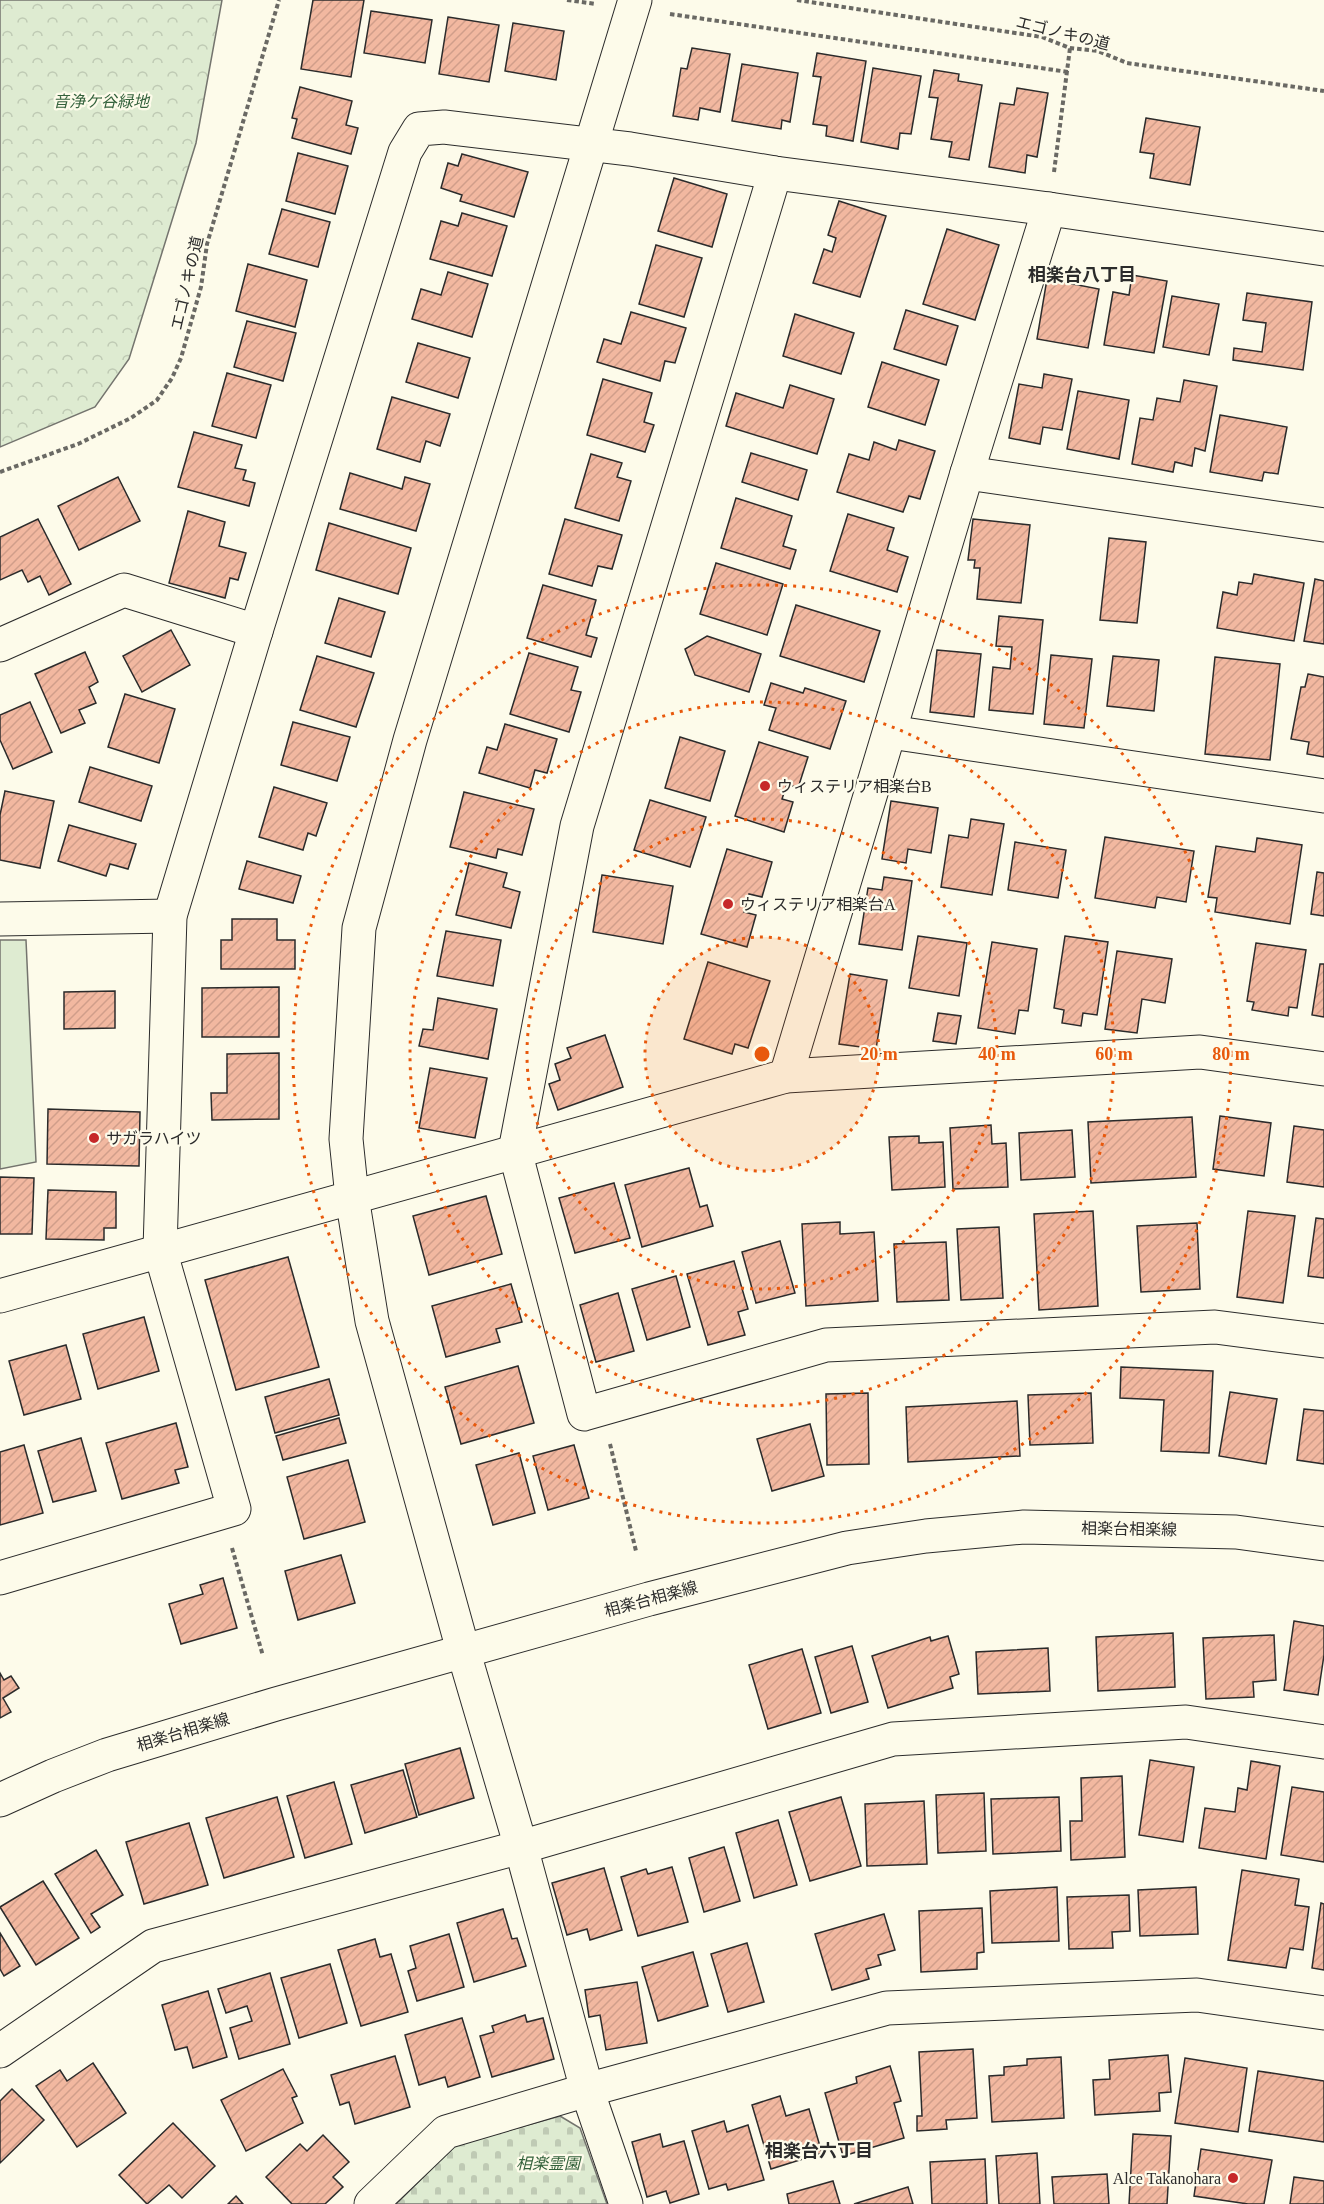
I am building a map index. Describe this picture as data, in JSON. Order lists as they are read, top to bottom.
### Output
{
  "streets": {
    "street": ["相楽台相楽線"],
    "path": ["エゴノキの道"]
  },
  "districts": ["相楽台八丁目", "相楽台六丁目"],
  "parks": ["音浄ケ谷緑地", "相楽霊園"],
  "places": [
    "ウィステリア相楽台B",
    "ウィステリア相楽台A",
    "サガラハイツ",
    "Alce Takanohara"
  ],
  "rings": [
    "20 m",
    "40 m",
    "60 m",
    "80 m"
  ]
}
